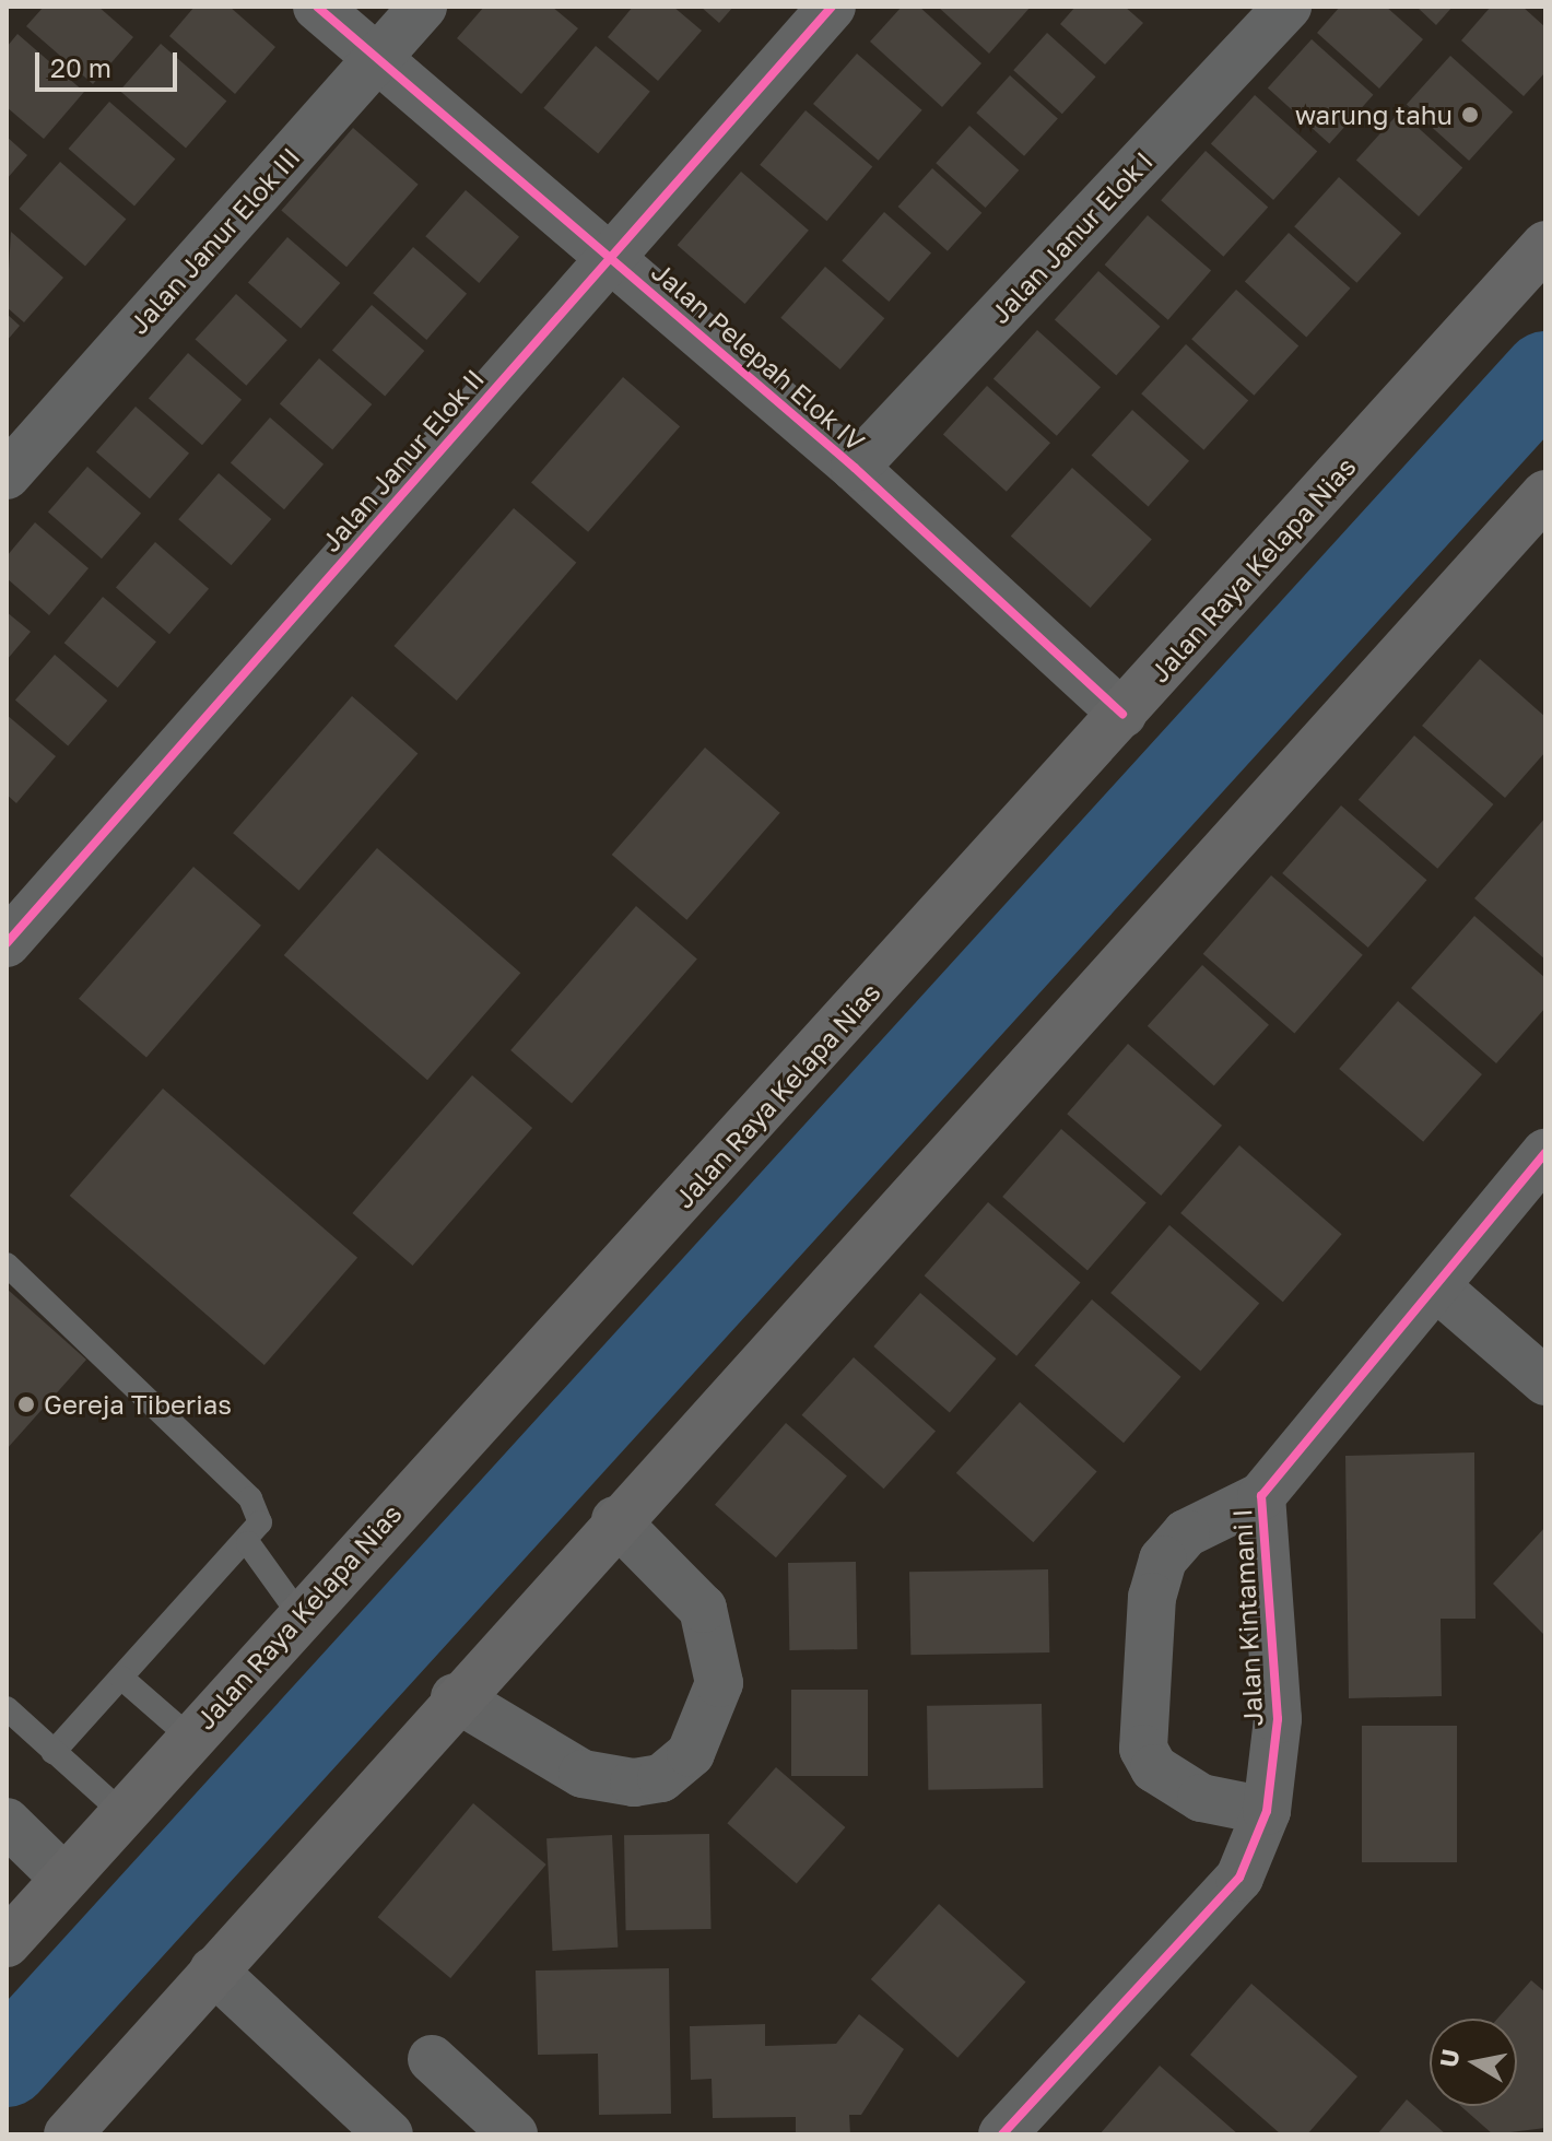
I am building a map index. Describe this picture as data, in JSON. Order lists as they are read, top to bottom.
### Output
{
  "streets": {
    "main road": ["Jalan Raya Kelapa Nias"],
    "street": [
      "Jalan Janur Elok I",
      "Jalan Janur Elok III",
      "Jalan Pelepah Elok IV",
      "Jalan Janur Elok II",
      "Jalan Kintamani I"
    ]
  },
  "crossings": [
    ["Jalan Janur Elok I", "Jalan Pelepah Elok IV"],
    ["Jalan Janur Elok III", "Jalan Pelepah Elok IV"],
    ["Jalan Pelepah Elok IV", "Jalan Janur Elok II"],
    ["Jalan Pelepah Elok IV", "Jalan Raya Kelapa Nias"]
  ],
  "places": ["warung tahu", "Gereja Tiberias"],
  "scale_bar": "20 m",
  "north": "left"
}
